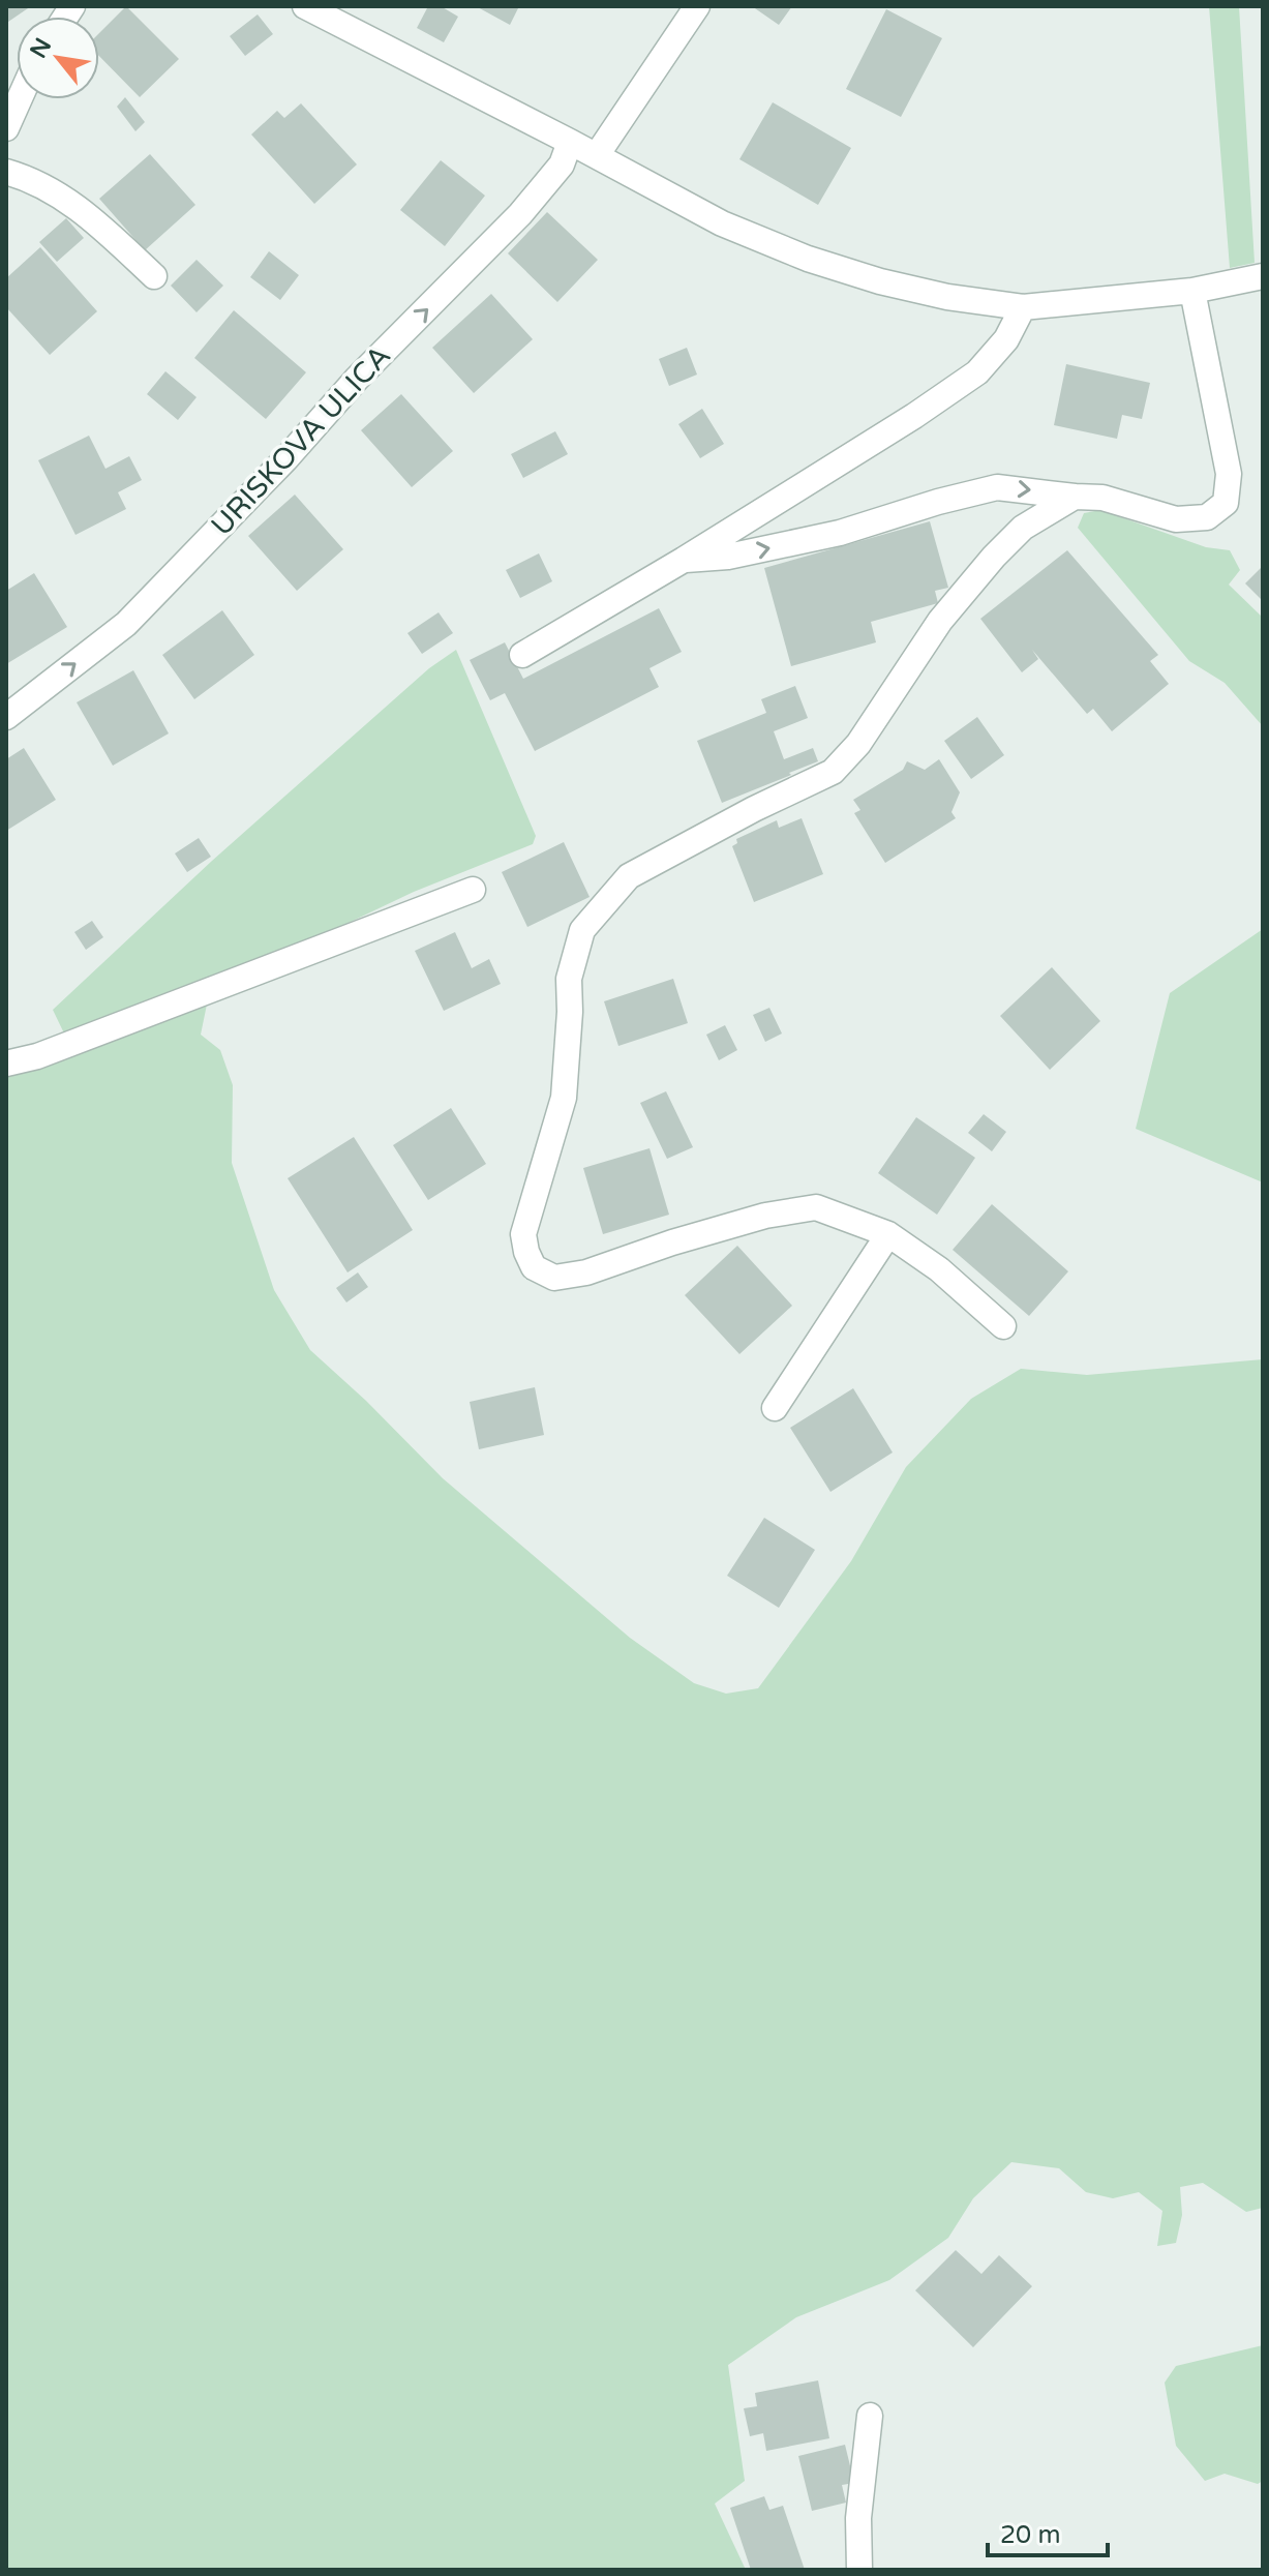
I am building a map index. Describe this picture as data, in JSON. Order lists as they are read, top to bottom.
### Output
{
  "streets": {
    "street": ["URISKOVA ULICA"]
  },
  "one_way": ["URISKOVA ULICA"],
  "scale_bar": "20 m",
  "north": "top left"
}
